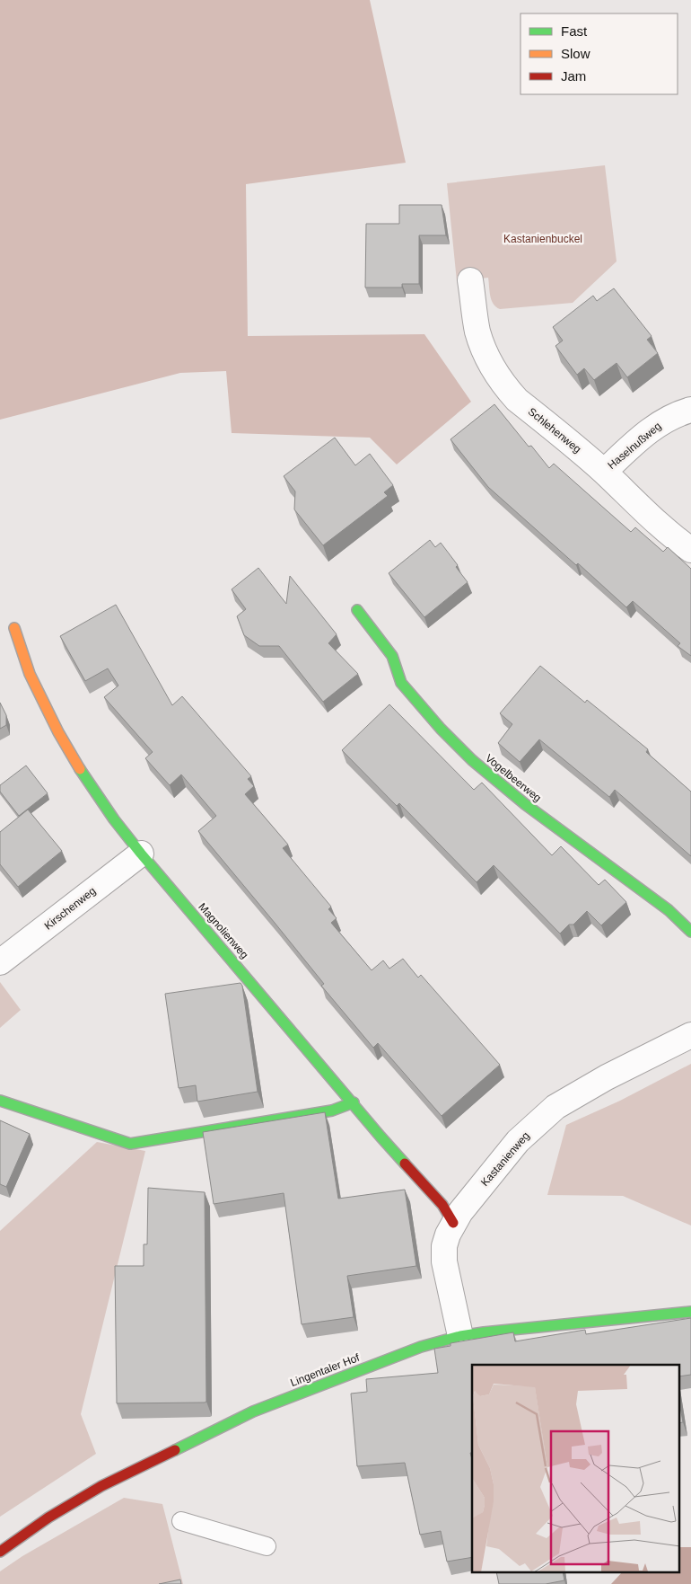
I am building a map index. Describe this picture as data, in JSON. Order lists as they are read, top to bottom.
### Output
{
  "streets": {
    "street": [
      "Schlehenweg",
      "Haselnußweg",
      "Vogelbeerweg",
      "Kirschenweg",
      "Magnolienweg",
      "Kastanienweg",
      "Lingentaler Hof"
    ]
  },
  "crossings": [
    ["Schlehenweg", "Haselnußweg"],
    ["Kirschenweg", "Magnolienweg"],
    ["Magnolienweg", "Kastanienweg"],
    ["Kastanienweg", "Lingentaler Hof"]
  ],
  "parks": ["Kastanienbuckel"],
  "legend": ["Fast", "Slow", "Jam"]
}
